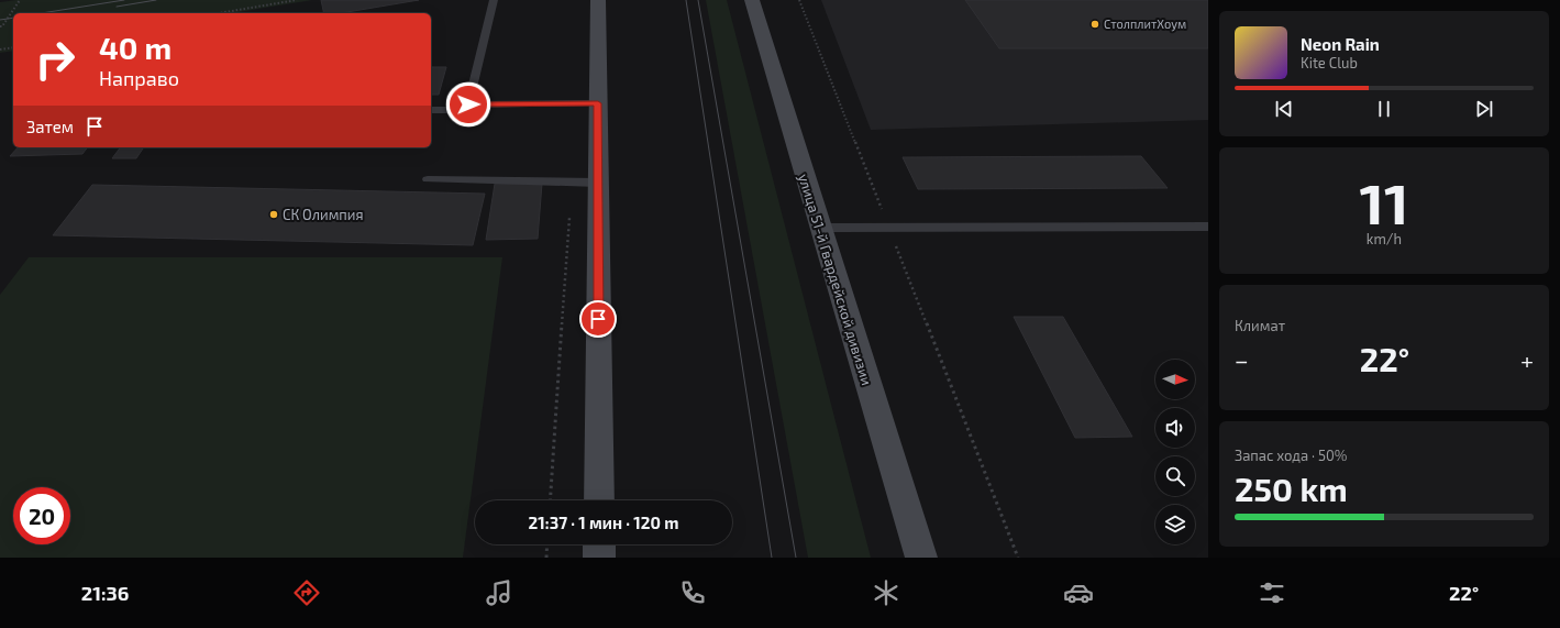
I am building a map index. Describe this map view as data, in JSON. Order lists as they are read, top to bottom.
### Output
{
  "streets": {
    "main road": ["улица 51-й Гвардейской дивизии"]
  },
  "places": ["СтолплитХоум", "СК Олимпия"],
  "north": "right",
  "page": {
    "turn": ["40 m", "Направо"],
    "song": ["Neon Rain", "Kite Club"],
    "then": "Затем",
    "tile": [
      ["11", "km/h"],
      "Климат",
      ["Запас хода · 50%", "250 km"]
    ],
    "heat": ["−", "22°", "+"],
    "limit": "20",
    "trip": "21:37 · 1 мин · 120 m",
    "tabs": ["21:36", "22°"]
  }
}
